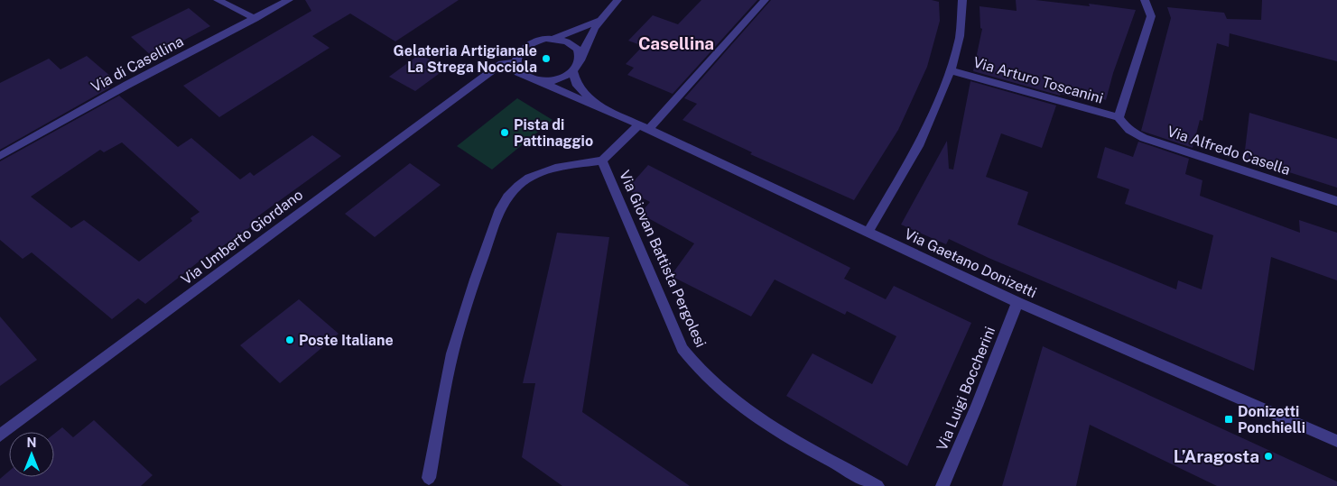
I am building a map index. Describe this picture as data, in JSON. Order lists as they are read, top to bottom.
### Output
{
  "streets": {
    "street": [
      "Via di Casellina",
      "Via Arturo Toscanini",
      "Via Alfredo Casella",
      "Via Umberto Giordano",
      "Via Giovan Battista Pergolesi",
      "Via Gaetano Donizetti",
      "Via Luigi Boccherini"
    ]
  },
  "crossings": [
    ["Via Arturo Toscanini", "Via Alfredo Casella"],
    ["Via Umberto Giordano", "Via Gaetano Donizetti"],
    ["Via Giovan Battista Pergolesi", "Via Gaetano Donizetti"],
    ["Via Gaetano Donizetti", "Via Luigi Boccherini"]
  ],
  "districts": ["Casellina"],
  "places": {
    "other": [
      "Gelateria Artigianale La Strega Nocciola",
      "Pista di Pattinaggio",
      "Poste Italiane",
      "L’Aragosta"
    ],
    "transit": ["Donizetti Ponchielli"]
  },
  "north": "top"
}
